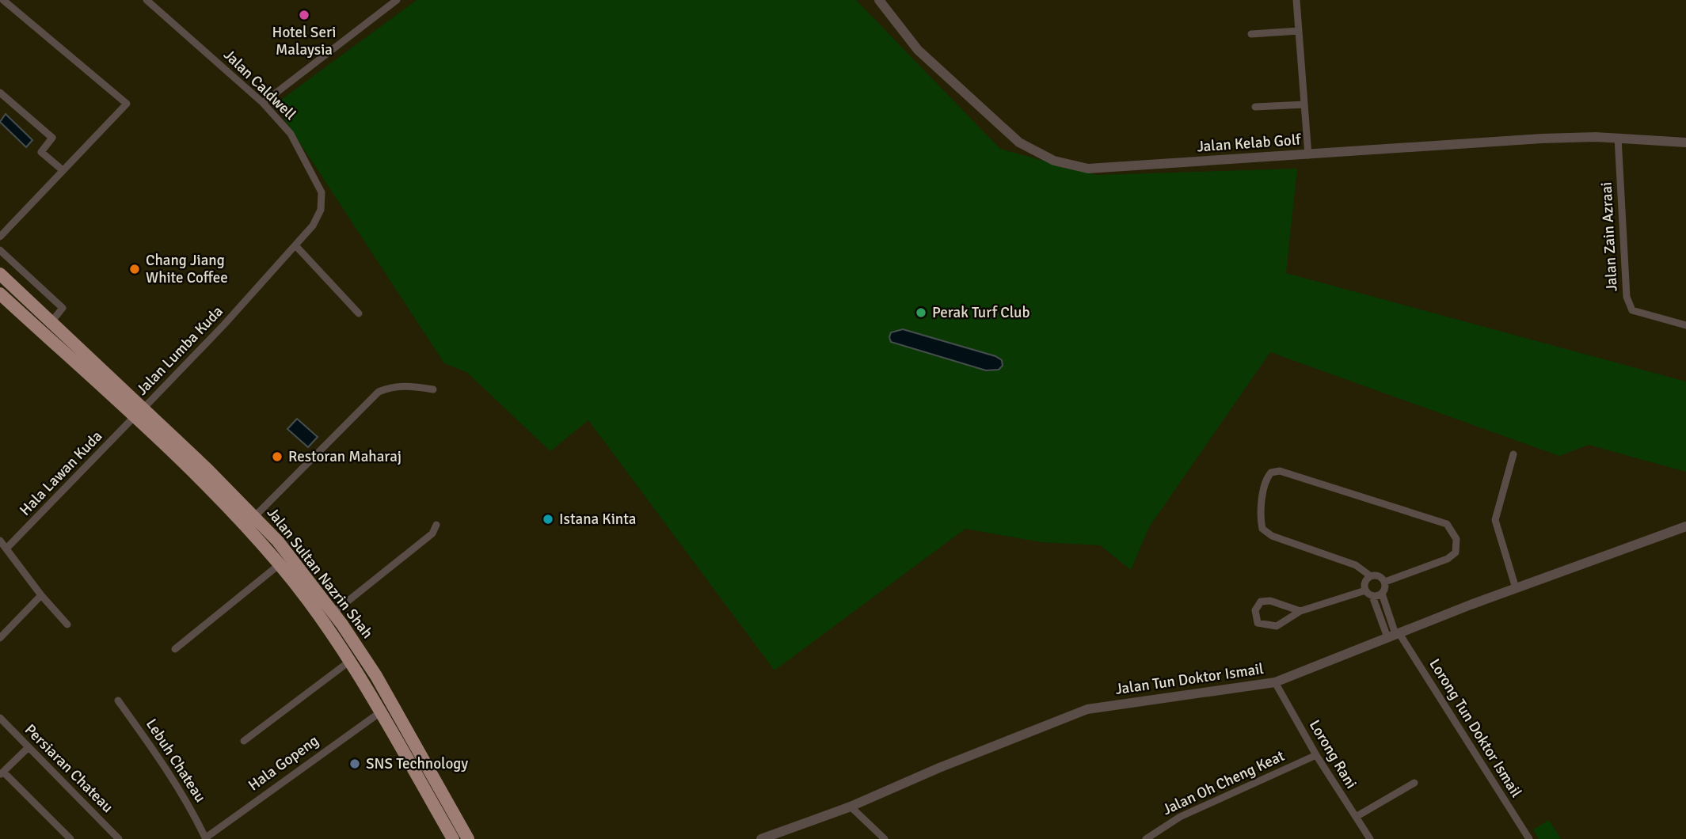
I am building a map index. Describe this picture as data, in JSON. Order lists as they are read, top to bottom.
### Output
{
  "streets": {
    "highway": ["Jalan Sultan Nazrin Shah"],
    "street": [
      "Jalan Caldwell",
      "Jalan Kelab Golf",
      "Jalan Zain Azraai",
      "Jalan Lumba Kuda",
      "Hala Lawan Kuda",
      "Jalan Tun Doktor Ismail",
      "Lorong Tun Doktor Ismail",
      "Lorong Rani",
      "Lebuh Chateau",
      "Hala Gopeng",
      "Persiaran Chateau",
      "Jalan Oh Cheng Keat"
    ]
  },
  "crossings": [
    ["Jalan Caldwell", "Jalan Lumba Kuda"],
    ["Jalan Kelab Golf", "Jalan Zain Azraai"],
    ["Jalan Lumba Kuda", "Jalan Sultan Nazrin Shah"],
    ["Hala Lawan Kuda", "Jalan Sultan Nazrin Shah"],
    ["Jalan Sultan Nazrin Shah", "Hala Gopeng"],
    ["Jalan Tun Doktor Ismail", "Lorong Tun Doktor Ismail"],
    ["Jalan Tun Doktor Ismail", "Lorong Rani"],
    ["Lorong Rani", "Jalan Oh Cheng Keat"],
    ["Lebuh Chateau", "Hala Gopeng"]
  ],
  "places": [
    "Hotel Seri Malaysia",
    "Chang Jiang White Coffee",
    "Perak Turf Club",
    "Restoran Maharaj",
    "Istana Kinta",
    "SNS Technology"
  ]
}
